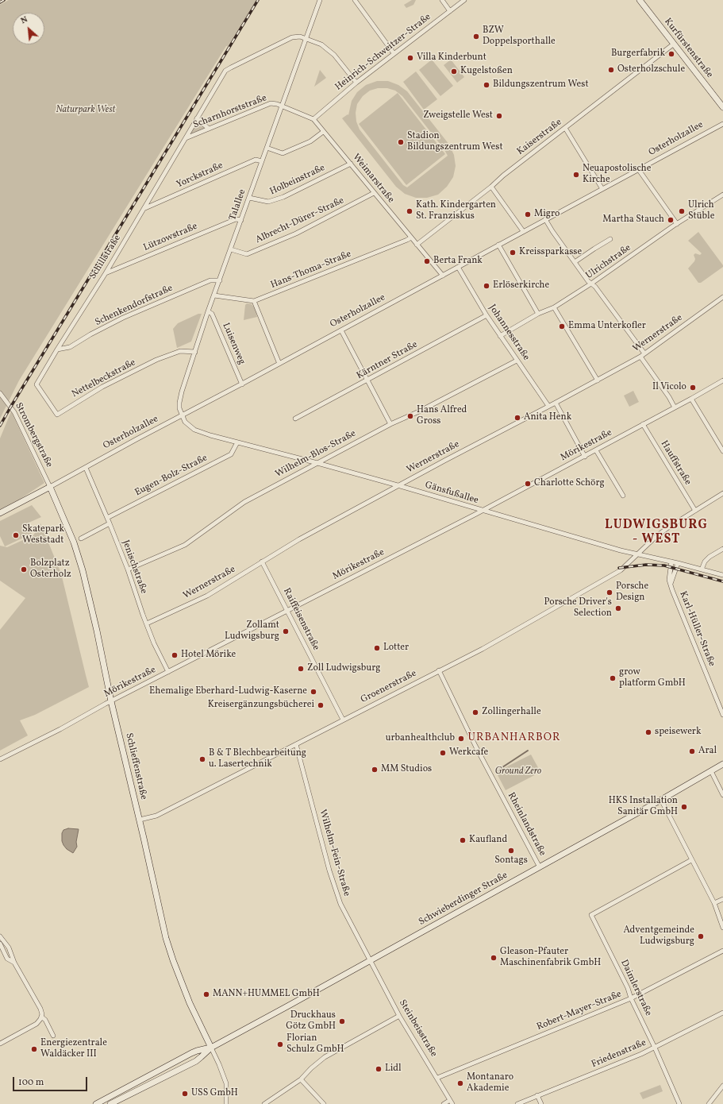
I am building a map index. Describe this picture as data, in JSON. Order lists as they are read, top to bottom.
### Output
{
  "streets": {
    "main road": [
      "Kurfürstenstraße",
      "Osterholzallee",
      "Schlieffenstraße",
      "Schwieberdinger Straße"
    ],
    "street": [
      "Heinrich-Schweitzer-Straße",
      "Scharnhorststraße",
      "Kaiserstraße",
      "Yorckstraße",
      "Weimarstraße",
      "Holbeinstraße",
      "Talallee",
      "Albrecht-Dürer-Straße",
      "Lützowstraße",
      "Schillstraße",
      "Ulrichstraße",
      "Hans-Thoma-Straße",
      "Schenkendorfstraße",
      "Johannesstraße",
      "Wernerstraße",
      "Luisenweg",
      "Kärntner Straße",
      "Nettelbeckstraße",
      "Strombergstraße",
      "Mörikestraße",
      "Wilhelm-Blos-Straße",
      "Hauffstraße",
      "Eugen-Bolz-Straße",
      "Gänsfußallee",
      "Jenischstraße",
      "Raiffeisenstraße",
      "Karl-Hüller-Straße",
      "Groenerstraße",
      "Rheinlandstraße",
      "Wilhelm-Fein-Straße",
      "Daimlerstraße",
      "Robert-Mayer-Straße",
      "Steinbeisstraße",
      "Friedenstraße"
    ]
  },
  "crossings": [
    ["Kurfürstenstraße", "Kaiserstraße"],
    ["Heinrich-Schweitzer-Straße", "Weimarstraße"],
    ["Heinrich-Schweitzer-Straße", "Schillstraße"],
    ["Scharnhorststraße", "Talallee"],
    ["Scharnhorststraße", "Schillstraße"],
    ["Kaiserstraße", "Weimarstraße"],
    ["Osterholzallee", "Weimarstraße"],
    ["Osterholzallee", "Talallee"],
    ["Osterholzallee", "Johannesstraße"],
    ["Osterholzallee", "Luisenweg"],
    ["Osterholzallee", "Strombergstraße"],
    ["Osterholzallee", "Gänsfußallee"],
    ["Osterholzallee", "Jenischstraße"],
    ["Osterholzallee", "Schlieffenstraße"],
    ["Yorckstraße", "Talallee"],
    ["Yorckstraße", "Schillstraße"],
    ["Weimarstraße", "Holbeinstraße"],
    ["Weimarstraße", "Albrecht-Dürer-Straße"],
    ["Weimarstraße", "Hans-Thoma-Straße"],
    ["Holbeinstraße", "Talallee"],
    ["Talallee", "Albrecht-Dürer-Straße"],
    ["Talallee", "Lützowstraße"],
    ["Talallee", "Schillstraße"],
    ["Talallee", "Hans-Thoma-Straße"],
    ["Talallee", "Schenkendorfstraße"],
    ["Talallee", "Luisenweg"],
    ["Talallee", "Nettelbeckstraße"],
    ["Talallee", "Gänsfußallee"],
    ["Lützowstraße", "Schillstraße"],
    ["Schillstraße", "Schenkendorfstraße"],
    ["Schillstraße", "Nettelbeckstraße"],
    ["Ulrichstraße", "Johannesstraße"],
    ["Johannesstraße", "Wernerstraße"],
    ["Johannesstraße", "Kärntner Straße"],
    ["Johannesstraße", "Wilhelm-Blos-Straße"],
    ["Wernerstraße", "Gänsfußallee"],
    ["Wernerstraße", "Jenischstraße"],
    ["Wernerstraße", "Raiffeisenstraße"],
    ["Strombergstraße", "Schlieffenstraße"],
    ["Mörikestraße", "Hauffstraße"],
    ["Mörikestraße", "Gänsfußallee"],
    ["Mörikestraße", "Jenischstraße"],
    ["Mörikestraße", "Raiffeisenstraße"],
    ["Mörikestraße", "Schlieffenstraße"],
    ["Wilhelm-Blos-Straße", "Gänsfußallee"],
    ["Wilhelm-Blos-Straße", "Jenischstraße"],
    ["Hauffstraße", "Groenerstraße"],
    ["Eugen-Bolz-Straße", "Gänsfußallee"],
    ["Eugen-Bolz-Straße", "Jenischstraße"],
    ["Gänsfußallee", "Karl-Hüller-Straße"],
    ["Gänsfußallee", "Groenerstraße"],
    ["Raiffeisenstraße", "Groenerstraße"],
    ["Groenerstraße", "Schlieffenstraße"],
    ["Groenerstraße", "Rheinlandstraße"],
    ["Groenerstraße", "Wilhelm-Fein-Straße"],
    ["Schlieffenstraße", "Schwieberdinger Straße"],
    ["Rheinlandstraße", "Schwieberdinger Straße"],
    ["Wilhelm-Fein-Straße", "Schwieberdinger Straße"],
    ["Wilhelm-Fein-Straße", "Steinbeisstraße"],
    ["Schwieberdinger Straße", "Steinbeisstraße"],
    ["Daimlerstraße", "Robert-Mayer-Straße"],
    ["Daimlerstraße", "Friedenstraße"],
    ["Robert-Mayer-Straße", "Steinbeisstraße"]
  ],
  "districts": ["LUDWIGSBURG - WEST", "URBANHARBOR"],
  "parks": ["Naturpark West", "Ground Zero"],
  "places": [
    "BZW Doppelsporthalle",
    "Burgerfabrik",
    "Villa Kinderbunt",
    "Osterholzschule",
    "Kugelstoßen",
    "Bildungszentrum West",
    "Zweigstelle West",
    "Stadion Bildungszentrum West",
    "Neuapostolische Kirche",
    "Kath. Kindergarten St. Franziskus",
    "Ulrich Stüble",
    "Migro",
    "Martha Stauch",
    "Kreissparkasse",
    "Berta Frank",
    "Erlöserkirche",
    "Emma Unterkofler",
    "Il Vicolo",
    "Hans Alfred Gross",
    "Anita Henk",
    "Charlotte Schörg",
    "Skatepark Weststadt",
    "Bolzplatz Osterholz",
    "Porsche Design",
    "Porsche Driver's Selection",
    "Zollamt Ludwigsburg",
    "Lotter",
    "Hotel Mörike",
    "Zoll Ludwigsburg",
    "grow platform GmbH",
    "Ehemalige Eberhard-Ludwig-Kaserne",
    "Kreisergänzungsbücherei",
    "Zollingerhalle",
    "speisewerk",
    "urbanhealthclub",
    "Aral",
    "Werkcafe",
    "B & T Blechbearbeitung u. Lasertechnik",
    "MM Studios",
    "HKS Installation Sanitär GmbH",
    "Kaufland",
    "Sontags",
    "Adventgemeinde Ludwigsburg",
    "Gleason-Pfauter Maschinenfabrik GmbH",
    "MANN+HUMMEL GmbH",
    "Druckhaus Götz GmbH",
    "Florian Schulz GmbH",
    "Energiezentrale Waldäcker III",
    "Lidl",
    "Montanaro Akademie",
    "USS GmbH"
  ],
  "scale_bar": "100 m",
  "north": "top left"
}
